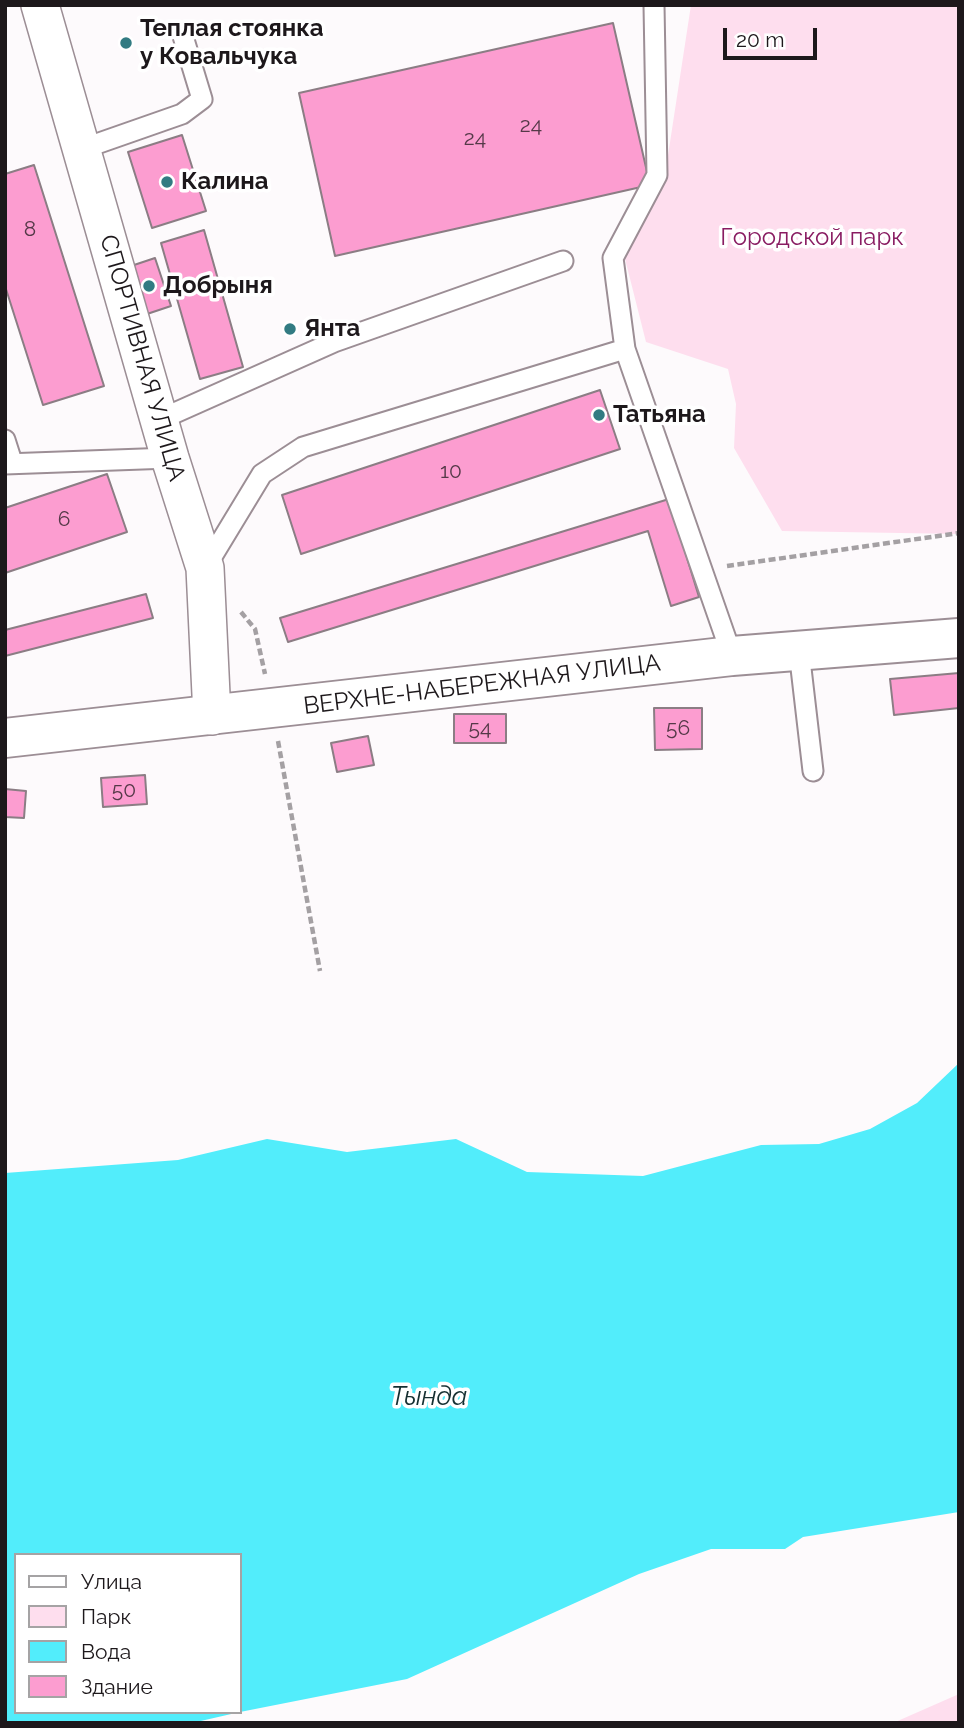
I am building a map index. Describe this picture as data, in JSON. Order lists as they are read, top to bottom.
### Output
{
  "streets": {
    "street": ["СПОРТИВНАЯ УЛИЦА", "ВЕРХНЕ-НАБЕРЕЖНАЯ УЛИЦА"]
  },
  "crossings": [
    ["СПОРТИВНАЯ УЛИЦА", "ВЕРХНЕ-НАБЕРЕЖНАЯ УЛИЦА"]
  ],
  "water": ["Тында"],
  "parks": ["Городской парк"],
  "places": [
    "Теплая стоянка у Ковальчука",
    "Калина",
    "Добрыня",
    "Янта",
    "Татьяна"
  ],
  "house_numbers": [
    "24",
    "24",
    "8",
    "10",
    "6",
    "54",
    "56",
    "50"
  ],
  "legend": [
    "Улица",
    "Парк",
    "Вода",
    "Здание"
  ],
  "scale_bar": "20 m"
}
